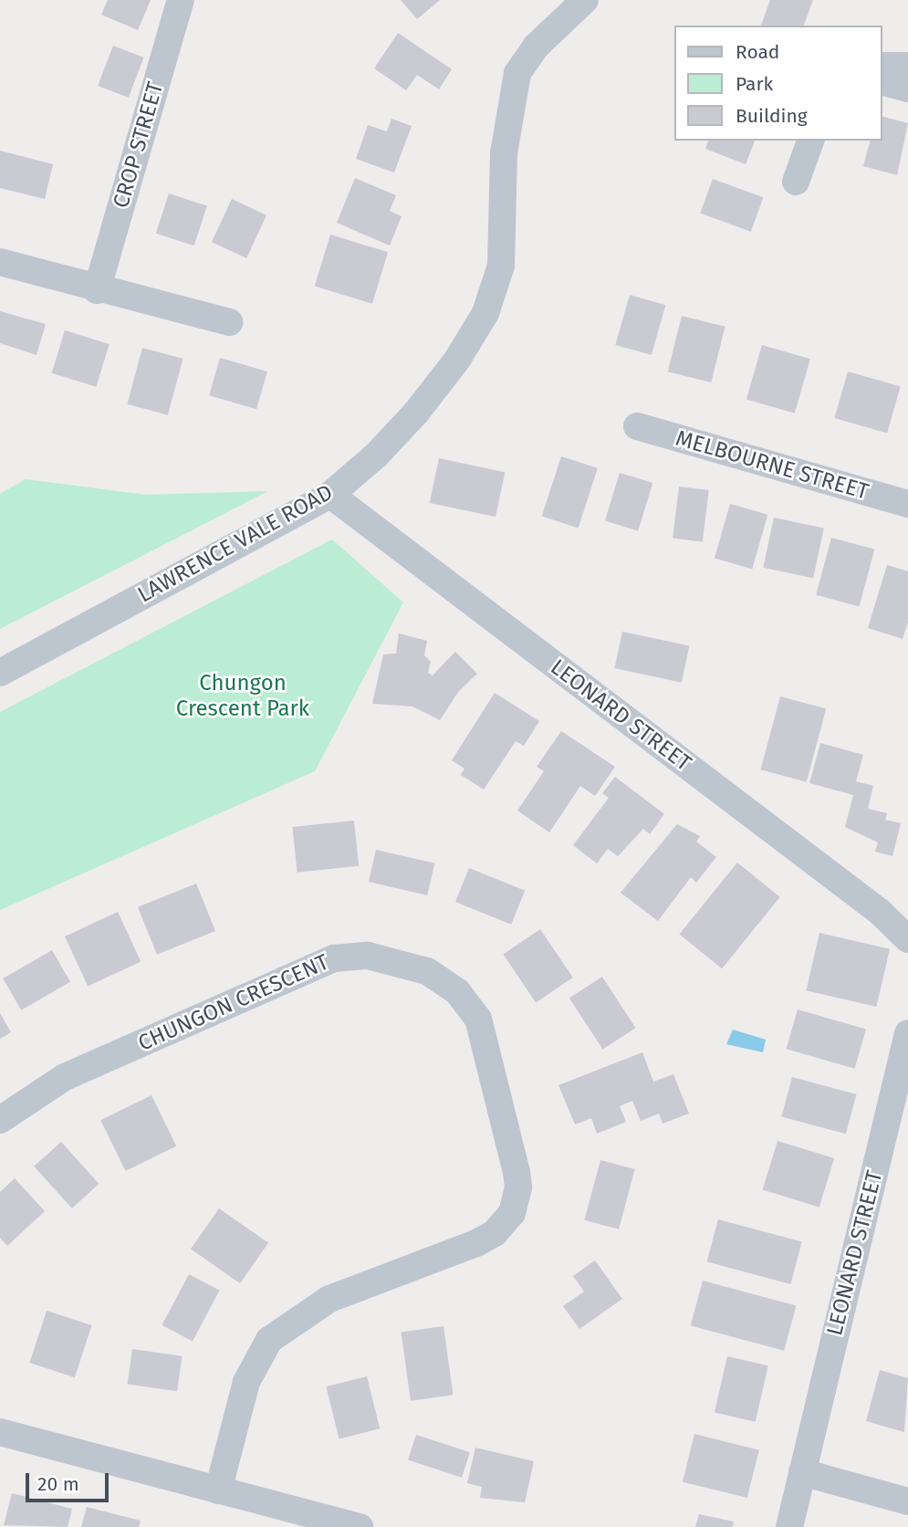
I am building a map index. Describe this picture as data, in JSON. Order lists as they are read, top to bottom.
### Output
{
  "streets": {
    "street": [
      "CROP STREET",
      "MELBOURNE STREET",
      "LAWRENCE VALE ROAD",
      "LEONARD STREET",
      "CHUNGON CRESCENT"
    ]
  },
  "crossings": [
    ["LAWRENCE VALE ROAD", "LEONARD STREET"]
  ],
  "parks": ["Chungon Crescent Park"],
  "legend": ["Road", "Park", "Building"],
  "scale_bar": "20 m"
}
